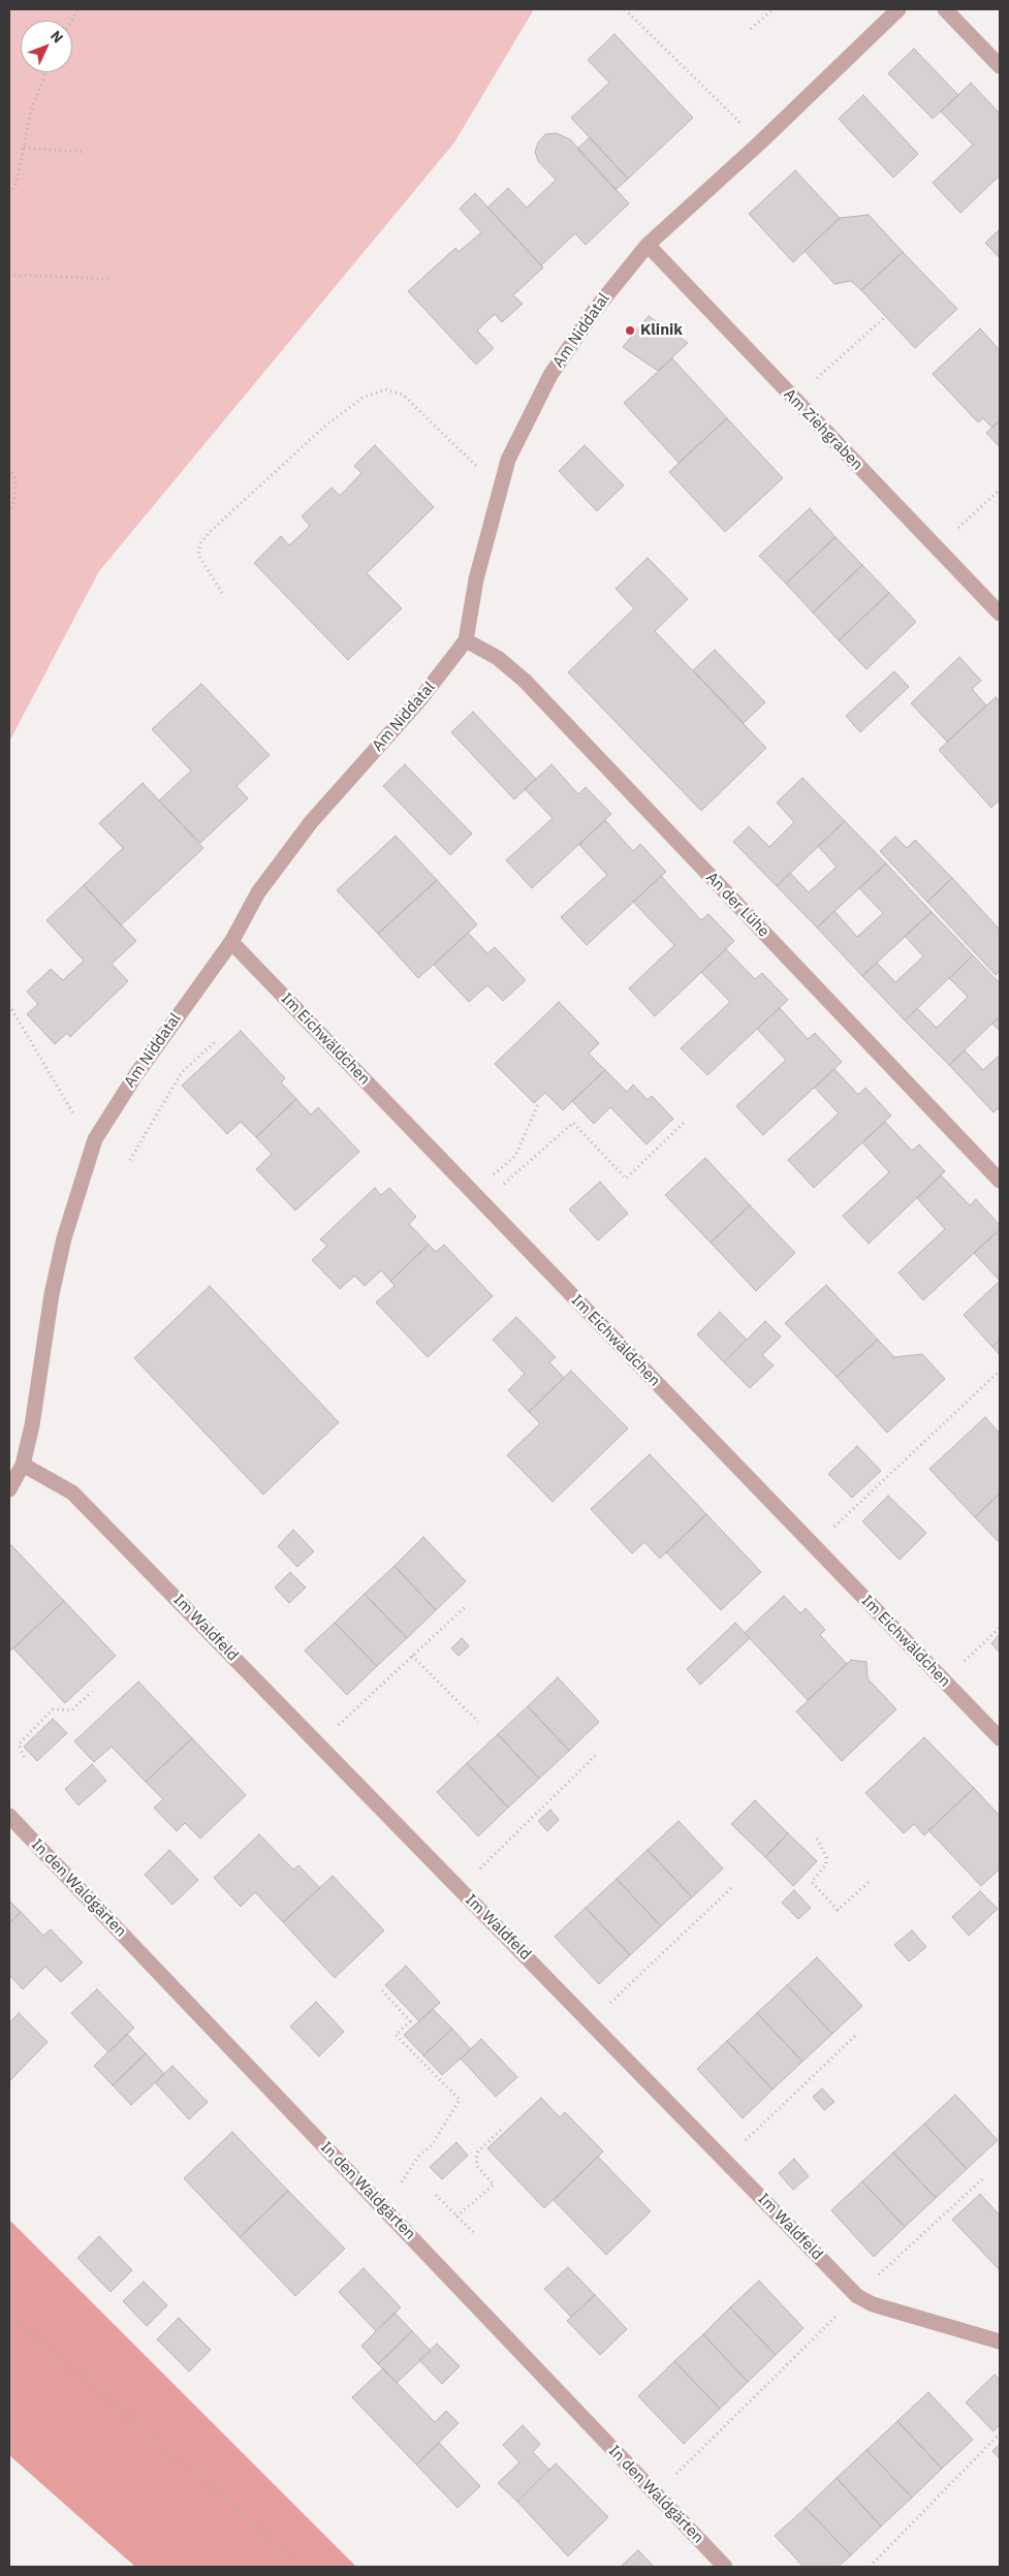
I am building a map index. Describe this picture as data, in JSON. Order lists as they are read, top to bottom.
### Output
{
  "streets": {
    "street": [
      "Am Niddatal",
      "Am Ziehgraben",
      "An der Lühe",
      "Im Eichwäldchen",
      "Im Waldfeld",
      "In den Waldgärten"
    ]
  },
  "crossings": [
    ["Am Niddatal", "Am Ziehgraben"],
    ["Am Niddatal", "An der Lühe"],
    ["Am Niddatal", "Im Eichwäldchen"],
    ["Am Niddatal", "Im Waldfeld"]
  ],
  "places": ["Klinik"],
  "north": "top right"
}
